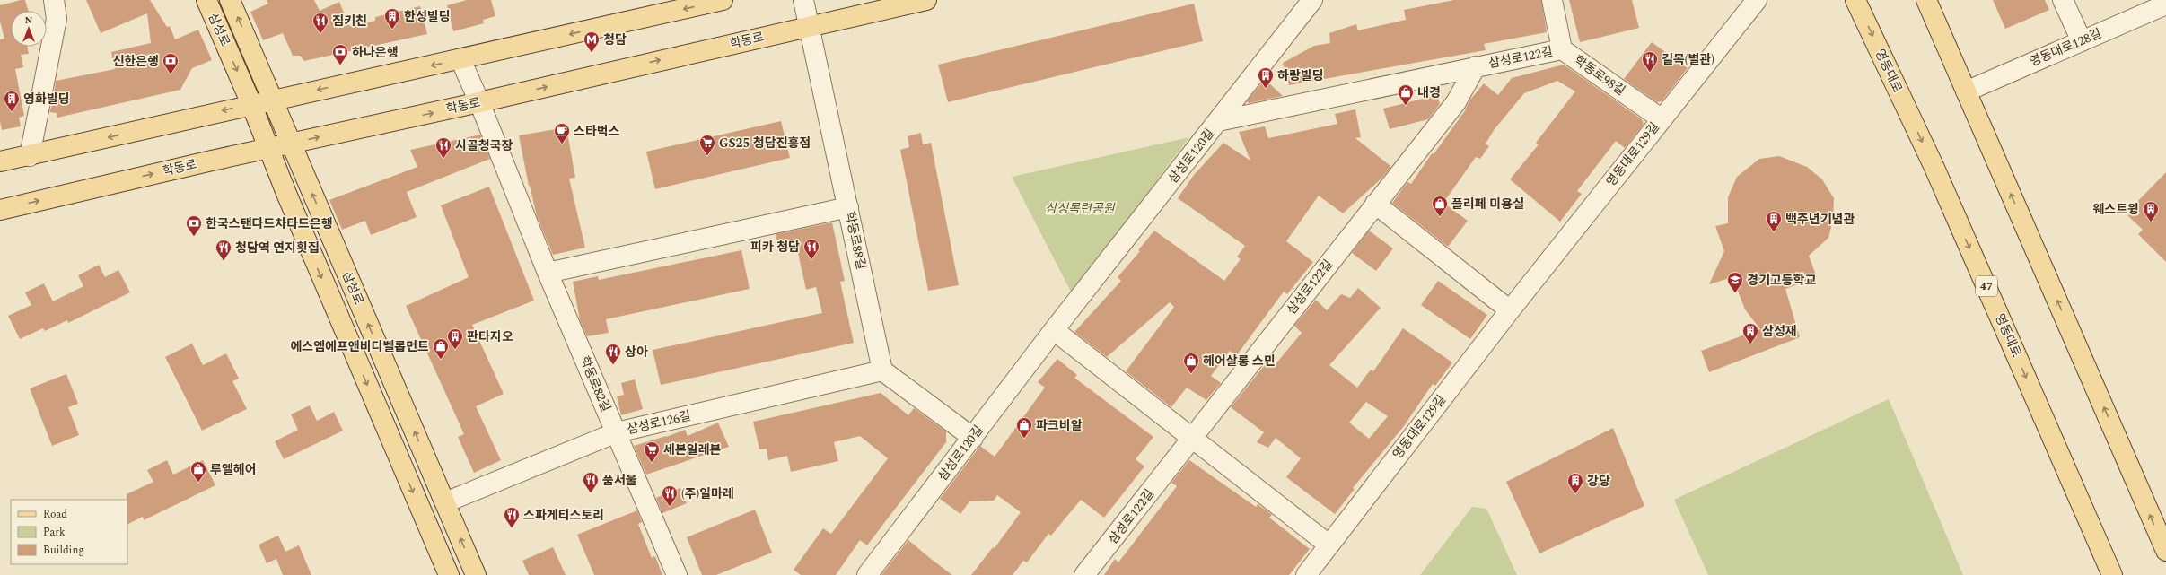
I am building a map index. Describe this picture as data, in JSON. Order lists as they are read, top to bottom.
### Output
{
  "streets": {
    "main road": [
      "삼성로",
      "학동로",
      "영동대로",
      "47"
    ],
    "street": [
      "영동대로128길",
      "삼성로122길",
      "학동로98길",
      "영동대로129길",
      "삼성로120길",
      "학동로88길",
      "학동로82길",
      "삼성로126길"
    ]
  },
  "crossings": [
    ["삼성로", "학동로"],
    ["삼성로", "삼성로126길"],
    ["학동로", "학동로88길"],
    ["학동로", "학동로82길"],
    ["삼성로122길", "학동로98길"],
    ["삼성로122길", "삼성로120길"],
    ["학동로98길", "영동대로129길"],
    ["학동로88길", "삼성로126길"],
    ["학동로82길", "삼성로126길"]
  ],
  "parks": ["삼성목련공원"],
  "places": {
    "building": [
      "한성빌딩",
      "하랑빌딩",
      "영화빌딩",
      "웨스트윙",
      "백주년기념관",
      "삼성재",
      "판타지오",
      "강당"
    ],
    "restaurant": [
      "짐키친",
      "길목(별관)",
      "시골청국장",
      "피카 청담",
      "청담역 연지횟집",
      "상아",
      "품서울",
      "(주)일마레",
      "스파게티스토리"
    ],
    "metro station": ["청담"],
    "bank": ["하나은행", "신한은행", "한국스탠다드차타드은행"],
    "shop": [
      "내경",
      "플리페 미용실",
      "에스엠에프앤비디벨롭먼트",
      "헤어살롱 스민",
      "파크비알",
      "루엘헤어"
    ],
    "cafe": ["스타벅스"],
    "supermarket": ["GS25 청담진흥점", "세븐일레븐"],
    "school or university": ["경기고등학교"]
  },
  "legend": ["Road", "Park", "Building"],
  "north": "top"
}
